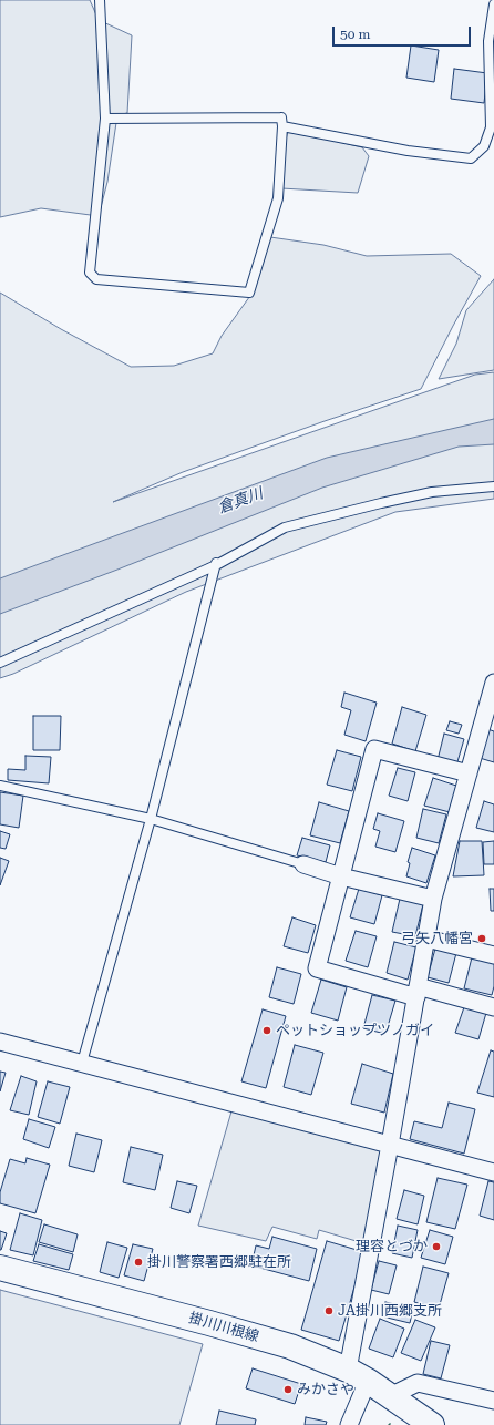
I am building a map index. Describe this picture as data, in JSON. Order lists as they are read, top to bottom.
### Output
{
  "streets": {
    "main road": ["掛川川根線"]
  },
  "water": ["倉真川"],
  "places": [
    "弓矢八幡宮",
    "ペットショップツノガイ",
    "理容とづか",
    "掛川警察署西郷駐在所",
    "JA掛川西郷支所",
    "みかさや"
  ],
  "scale_bar": "50 m"
}
